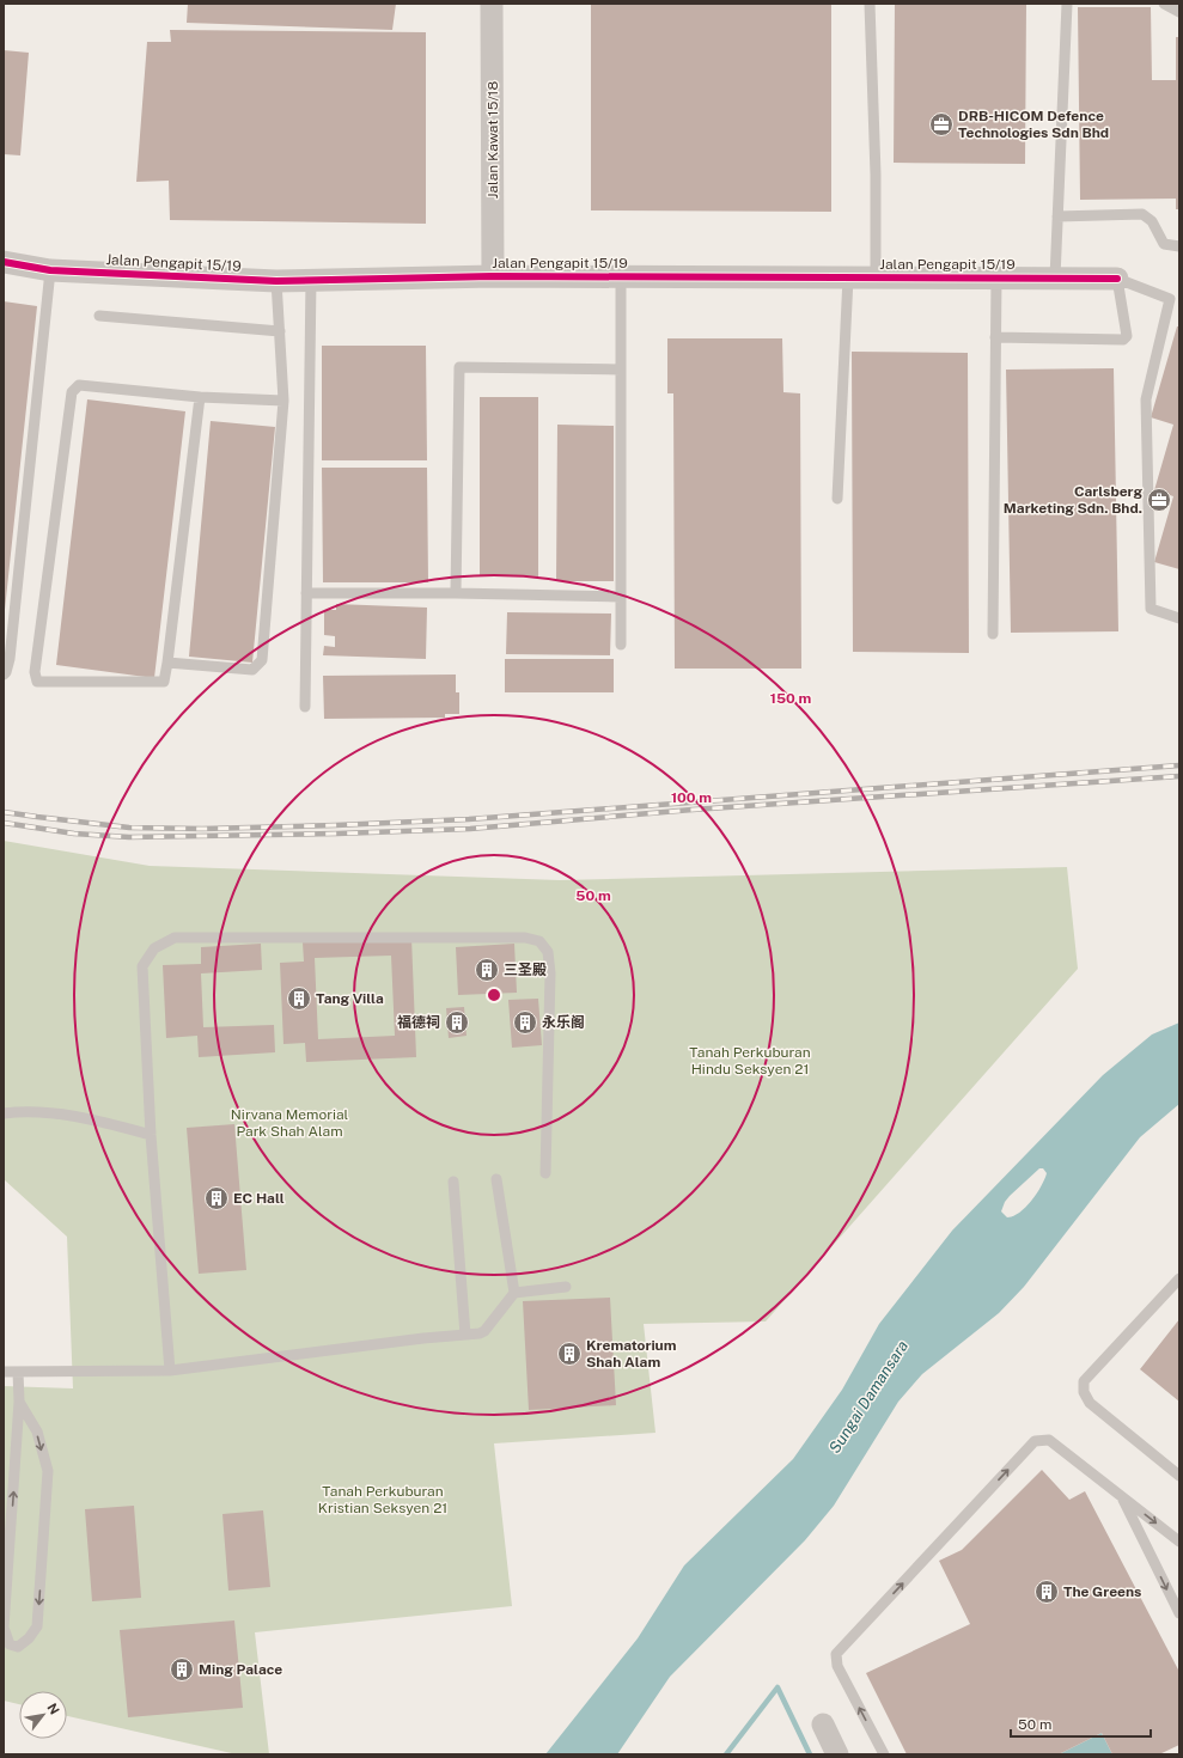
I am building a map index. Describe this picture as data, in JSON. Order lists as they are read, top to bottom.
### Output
{
  "streets": {
    "street": ["Jalan Kawat 15/18", "Jalan Pengapit 15/19"]
  },
  "crossings": [
    ["Jalan Kawat 15/18", "Jalan Pengapit 15/19"]
  ],
  "water": ["Sungai Damansara"],
  "parks": ["Tanah Perkuburan Hindu Seksyen 21", "Nirvana Memorial Park Shah Alam", "Tanah Perkuburan Kristian Seksyen 21"],
  "places": {
    "office": ["DRB-HICOM Defence Technologies Sdn Bhd", "Carlsberg Marketing Sdn. Bhd."],
    "building": [
      "三圣殿",
      "Tang Villa",
      "福德祠",
      "永乐阁",
      "EC Hall",
      "Krematorium Shah Alam",
      "The Greens",
      "Ming Palace"
    ]
  },
  "scale_bar": "50 m",
  "north": "top right",
  "rings": ["150 m", "100 m", "50 m"]
}
